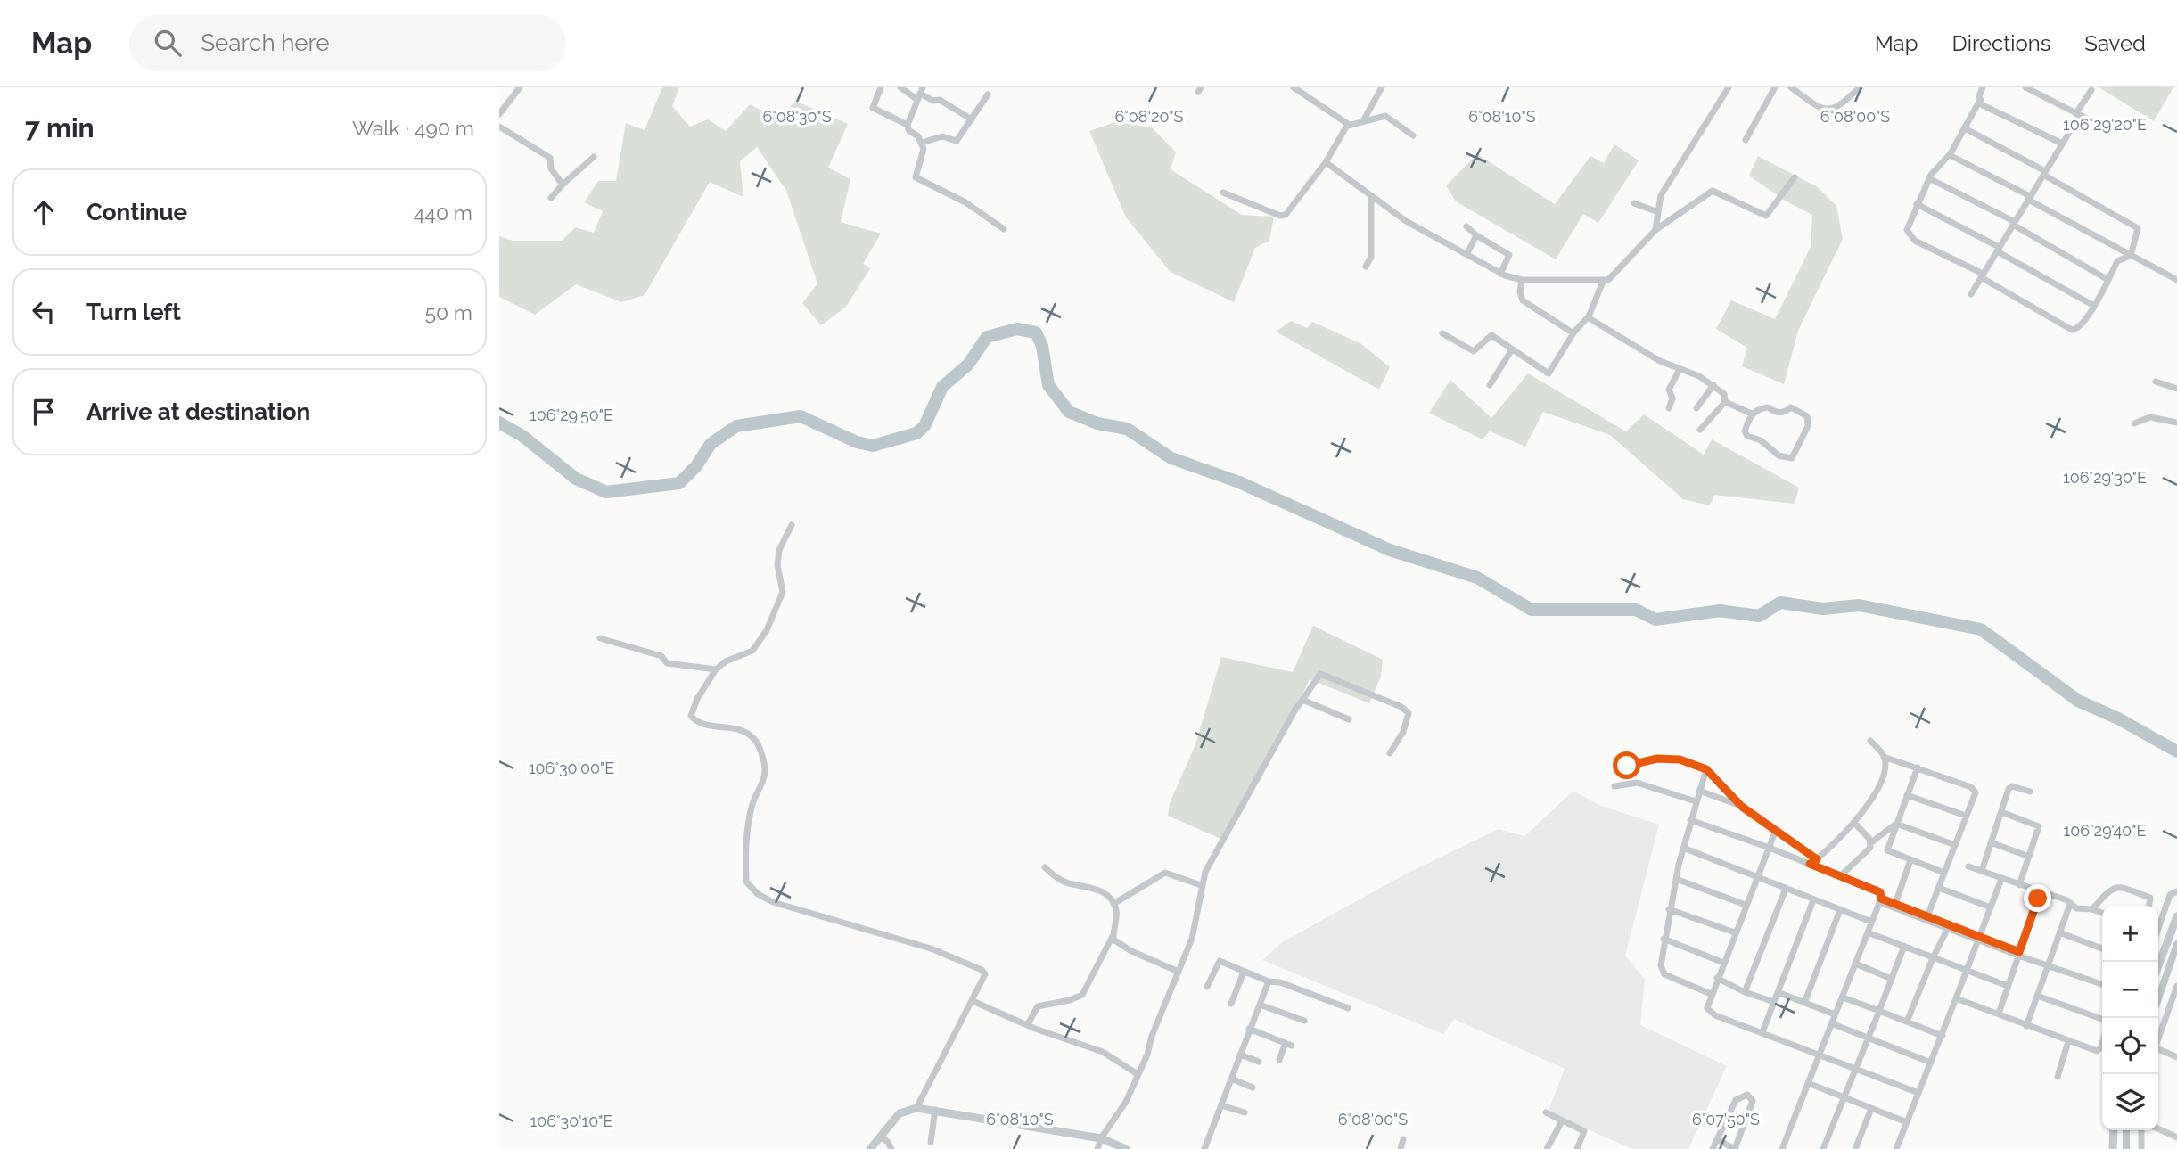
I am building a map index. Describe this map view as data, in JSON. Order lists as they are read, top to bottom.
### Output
{
  "page": {
    "header": "Map",
    "search": "Search here",
    "nav": ["Map", "Directions", "Saved"],
    "heading": ["7 min", "Walk · 490 m"],
    "list": [
      ["Continue", "440 m"],
      ["Turn left", "50 m"],
      "Arrive at destination"
    ],
    "map_buttons": ["+", "−"]
  },
  "coordinates": [
    "6°08'30\"S",
    "6°08'20\"S",
    "6°08'10\"S",
    "6°08'00\"S",
    "106°29'20\"E",
    "106°29'50\"E",
    "106°29'30\"E",
    "106°30'00\"E",
    "106°29'40\"E",
    "6°07'50\"S",
    "106°30'10\"E"
  ]
}
